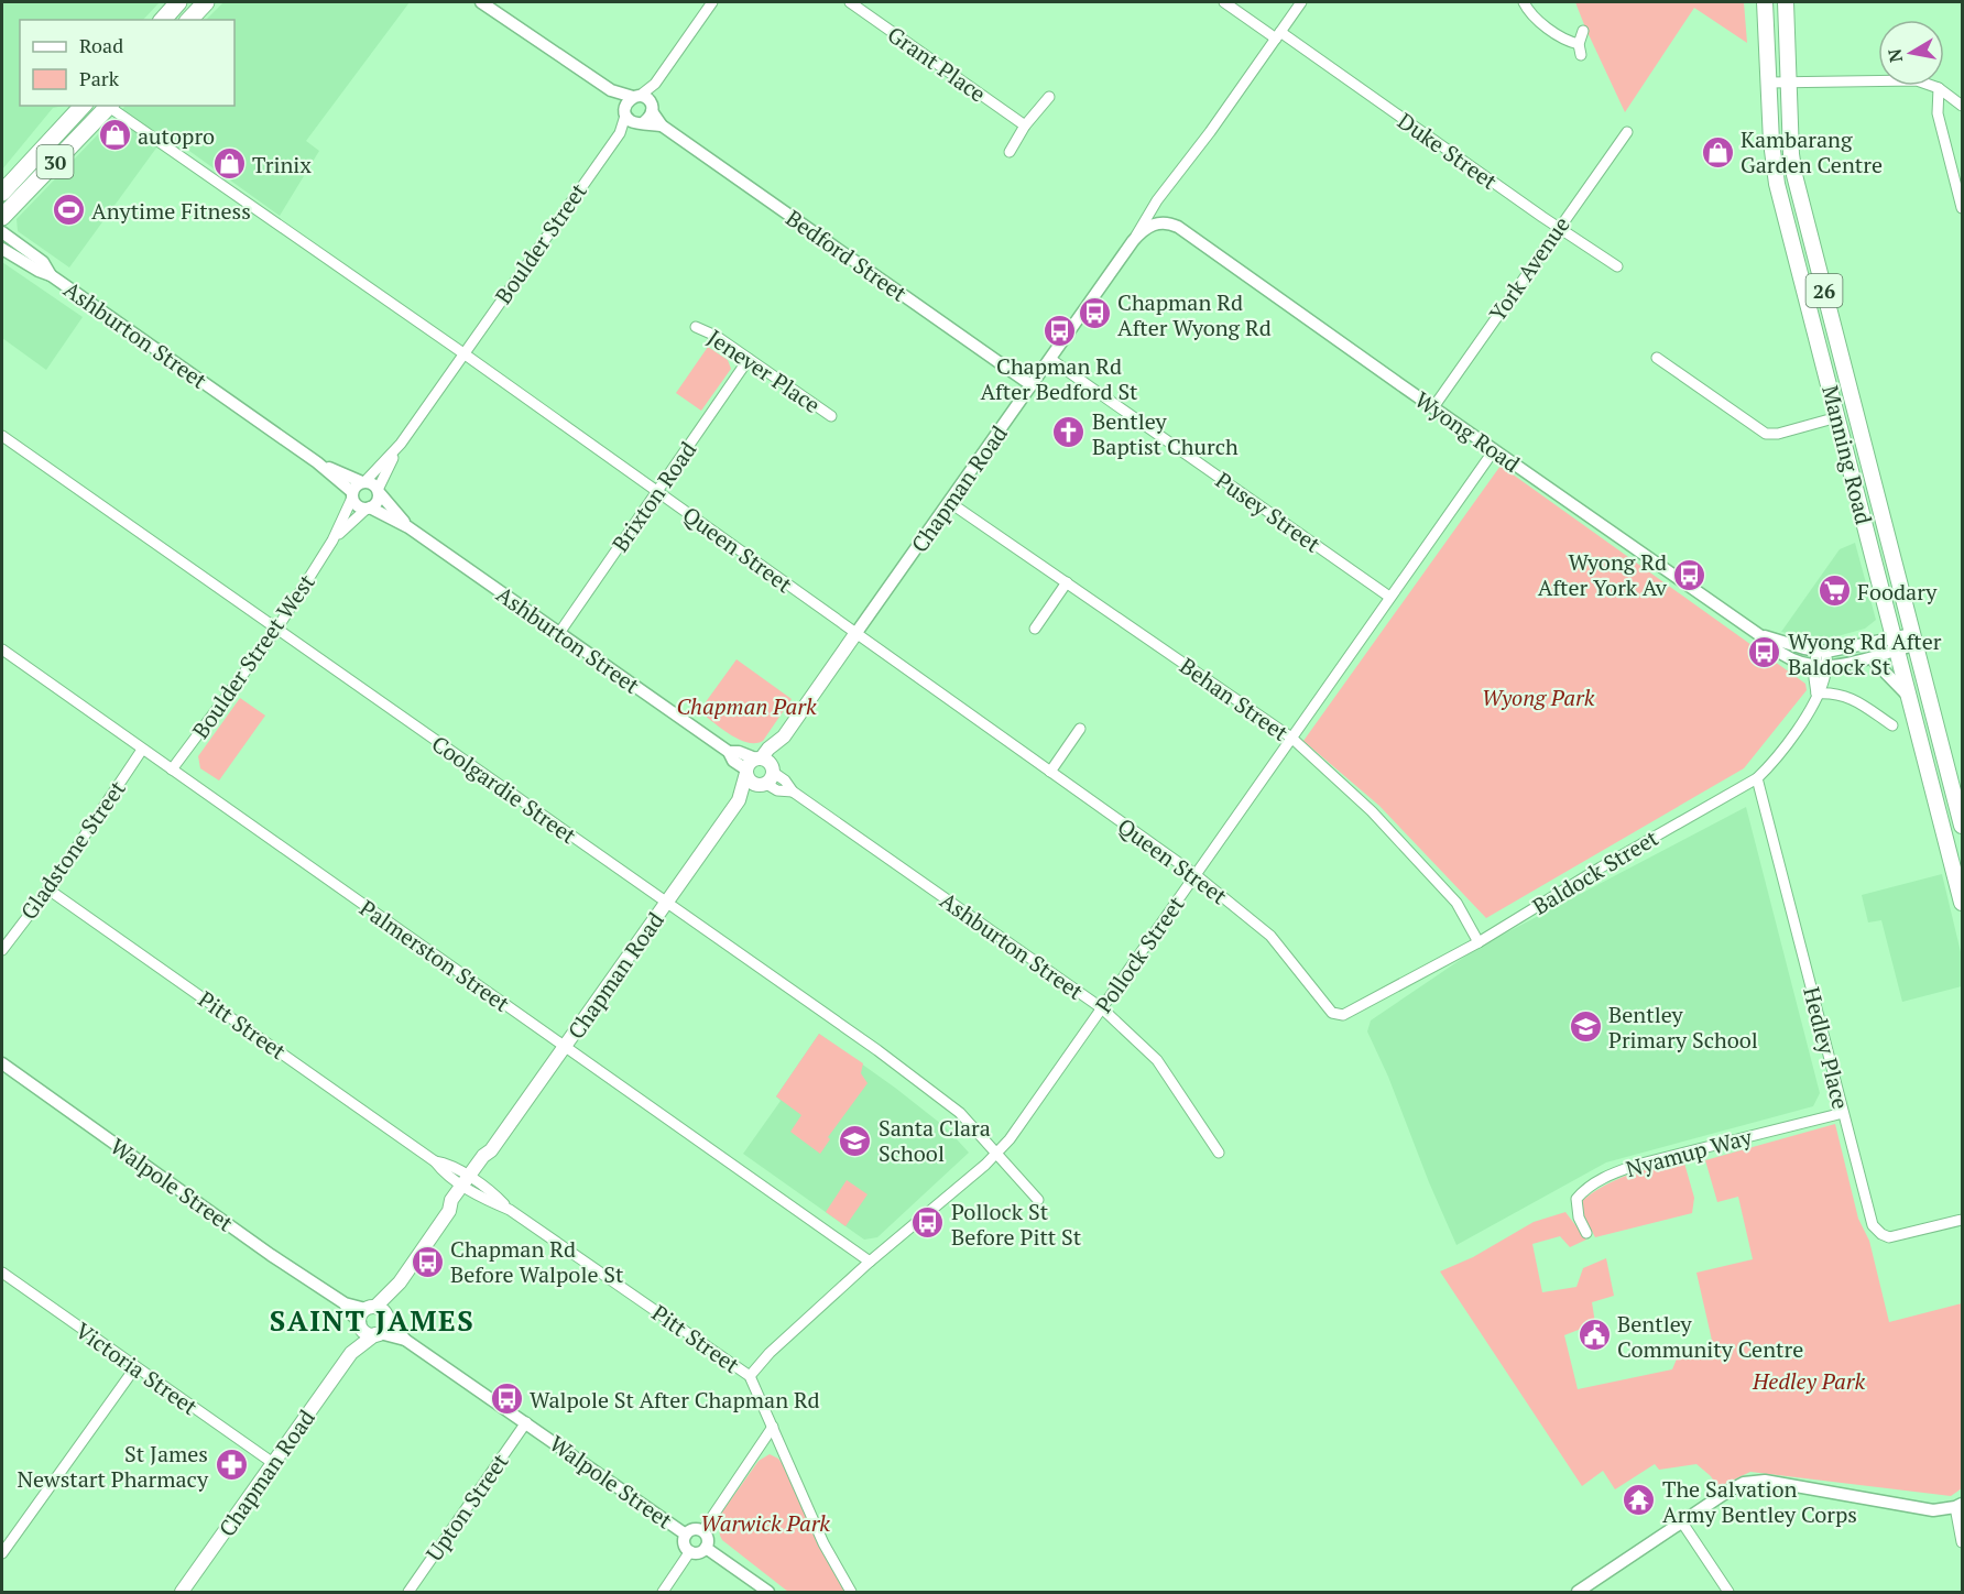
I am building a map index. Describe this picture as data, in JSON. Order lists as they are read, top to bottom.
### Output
{
  "streets": {
    "highway": ["30"],
    "main road": ["26", "Manning Road", "Chapman Road"],
    "street": [
      "Grant Place",
      "Duke Street",
      "Boulder Street",
      "Bedford Street",
      "York Avenue",
      "Ashburton Street",
      "Jenever Place",
      "Wyong Road",
      "Brixton Road",
      "Pusey Street",
      "Queen Street",
      "Boulder Street West",
      "Behan Street",
      "Coolgardie Street",
      "Gladstone Street",
      "Baldock Street",
      "Pollock Street",
      "Palmerston Street",
      "Pitt Street",
      "Hedley Place",
      "Nyamup Way",
      "Walpole Street",
      "Victoria Street",
      "Upton Street"
    ]
  },
  "crossings": [
    ["Duke Street", "York Avenue"],
    ["Duke Street", "Chapman Road"],
    ["30", "Queen Street"],
    ["Boulder Street", "Bedford Street"],
    ["Boulder Street", "Queen Street"],
    ["Bedford Street", "Chapman Road"],
    ["York Avenue", "Wyong Road"],
    ["Ashburton Street", "Chapman Road"],
    ["Ashburton Street", "Brixton Road"],
    ["Ashburton Street", "Boulder Street West"],
    ["Ashburton Street", "Pollock Street"],
    ["Jenever Place", "Brixton Road"],
    ["Wyong Road", "Manning Road"],
    ["Wyong Road", "Chapman Road"],
    ["Wyong Road", "Baldock Street"],
    ["Wyong Road", "Pollock Street"],
    ["Chapman Road", "Pusey Street"],
    ["Chapman Road", "Queen Street"],
    ["Chapman Road", "Behan Street"],
    ["Chapman Road", "Coolgardie Street"],
    ["Chapman Road", "Palmerston Street"],
    ["Chapman Road", "Pitt Street"],
    ["Chapman Road", "Walpole Street"],
    ["Chapman Road", "Victoria Street"],
    ["Brixton Road", "Queen Street"],
    ["Pusey Street", "Pollock Street"],
    ["Queen Street", "Baldock Street"],
    ["Queen Street", "Pollock Street"],
    ["Boulder Street West", "Coolgardie Street"],
    ["Boulder Street West", "Palmerston Street"],
    ["Behan Street", "Baldock Street"],
    ["Behan Street", "Pollock Street"],
    ["Coolgardie Street", "Pollock Street"],
    ["Gladstone Street", "Palmerston Street"],
    ["Gladstone Street", "Pitt Street"],
    ["Baldock Street", "Hedley Place"],
    ["Pollock Street", "Palmerston Street"],
    ["Pollock Street", "Pitt Street"],
    ["Hedley Place", "Nyamup Way"],
    ["Walpole Street", "Upton Street"]
  ],
  "districts": ["SAINT JAMES"],
  "parks": [
    "Wyong Park",
    "Chapman Park",
    "Hedley Park",
    "Warwick Park"
  ],
  "places": {
    "shop": ["autopro", "Kambarang Garden Centre", "Trinix"],
    "sports": ["Anytime Fitness"],
    "bus stop": [
      "Chapman Rd After Wyong Rd",
      "Chapman Rd After Bedford St",
      "Wyong Rd After York Av",
      "Wyong Rd After Baldock St",
      "Pollock St Before Pitt St",
      "Chapman Rd Before Walpole St",
      "Walpole St After Chapman Rd"
    ],
    "church": ["Bentley Baptist Church"],
    "supermarket": ["Foodary"],
    "school or university": ["Bentley Primary School", "Santa Clara School"],
    "public building": ["Bentley Community Centre"],
    "pharmacy": ["St James Newstart Pharmacy"],
    "temple": ["The Salvation Army Bentley Corps"]
  },
  "legend": ["Road", "Park"],
  "north": "left"
}
